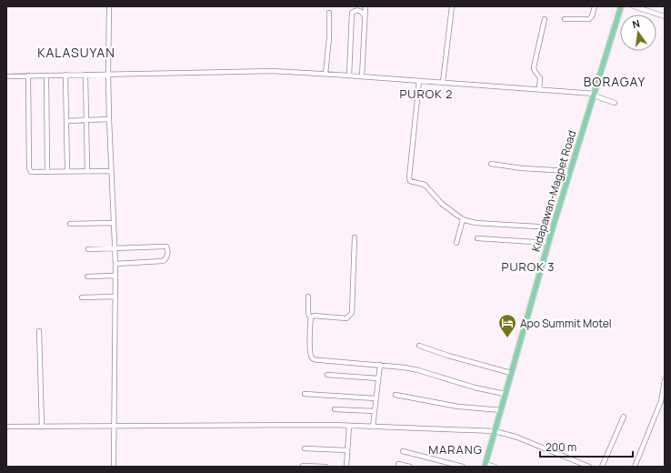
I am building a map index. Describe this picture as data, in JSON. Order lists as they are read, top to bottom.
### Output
{
  "streets": {
    "main road": ["Kidapawan-Magpet Road"]
  },
  "districts": [
    "KALASUYAN",
    "BORAGAY",
    "PUROK 2",
    "PUROK 3",
    "MARANG"
  ],
  "places": {
    "hotel": ["Apo Summit Motel"]
  },
  "scale_bar": "200 m",
  "north": "top"
}
